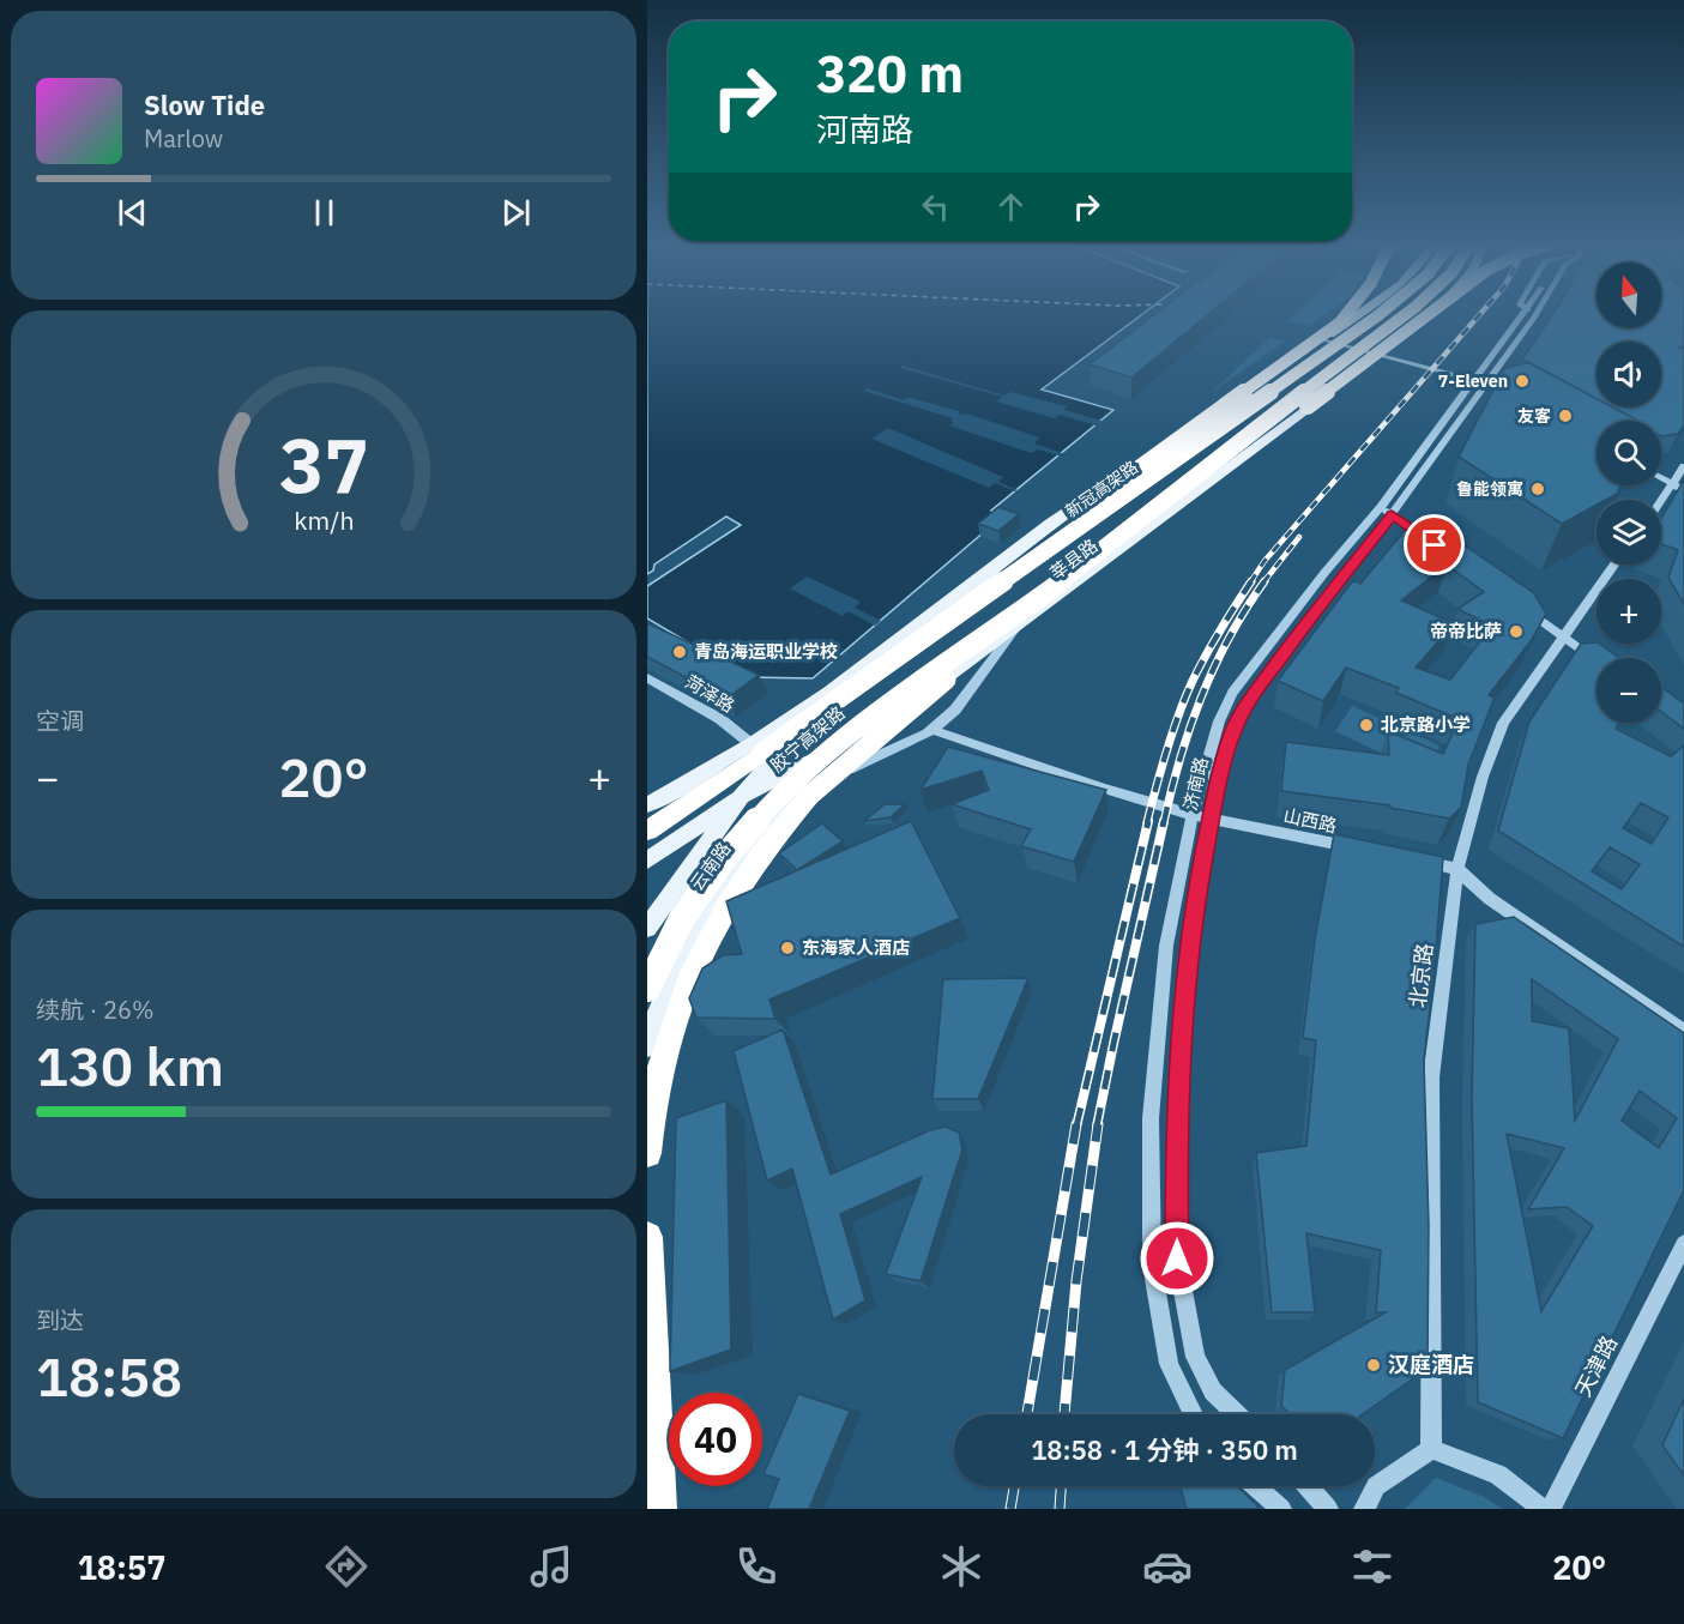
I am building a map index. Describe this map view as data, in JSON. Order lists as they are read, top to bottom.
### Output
{
  "streets": {
    "highway": ["新冠高架路", "胶宁高架路"],
    "main road": ["莘县路", "云南路"],
    "street": [
      "菏泽路",
      "济南路",
      "山西路",
      "北京路",
      "天津路"
    ]
  },
  "crossings": [
    ["新冠高架路", "菏泽路"],
    ["新冠高架路", "胶宁高架路"],
    ["莘县路", "云南路"],
    ["菏泽路", "胶宁高架路"],
    ["济南路", "山西路"]
  ],
  "places": [
    "7-Eleven",
    "友客",
    "鲁能领寓",
    "帝帝比萨",
    "青岛海运职业学校",
    "北京路小学",
    "东海家人酒店",
    "汉庭酒店"
  ],
  "north": "top",
  "page": {
    "turn": ["320 m", "河南路"],
    "song": ["Slow Tide", "Marlow"],
    "map_buttons": ["+", "−"],
    "tile": [
      "空调",
      ["续航 · 26%", "130 km"],
      ["到达", "18:58"]
    ],
    "heat": ["−", "20°", "+"],
    "limit": "40",
    "trip": "18:58 · 1 分钟 · 350 m",
    "tabs": ["18:57", "20°"],
    "gauge": ["37", "km/h"]
  }
}
